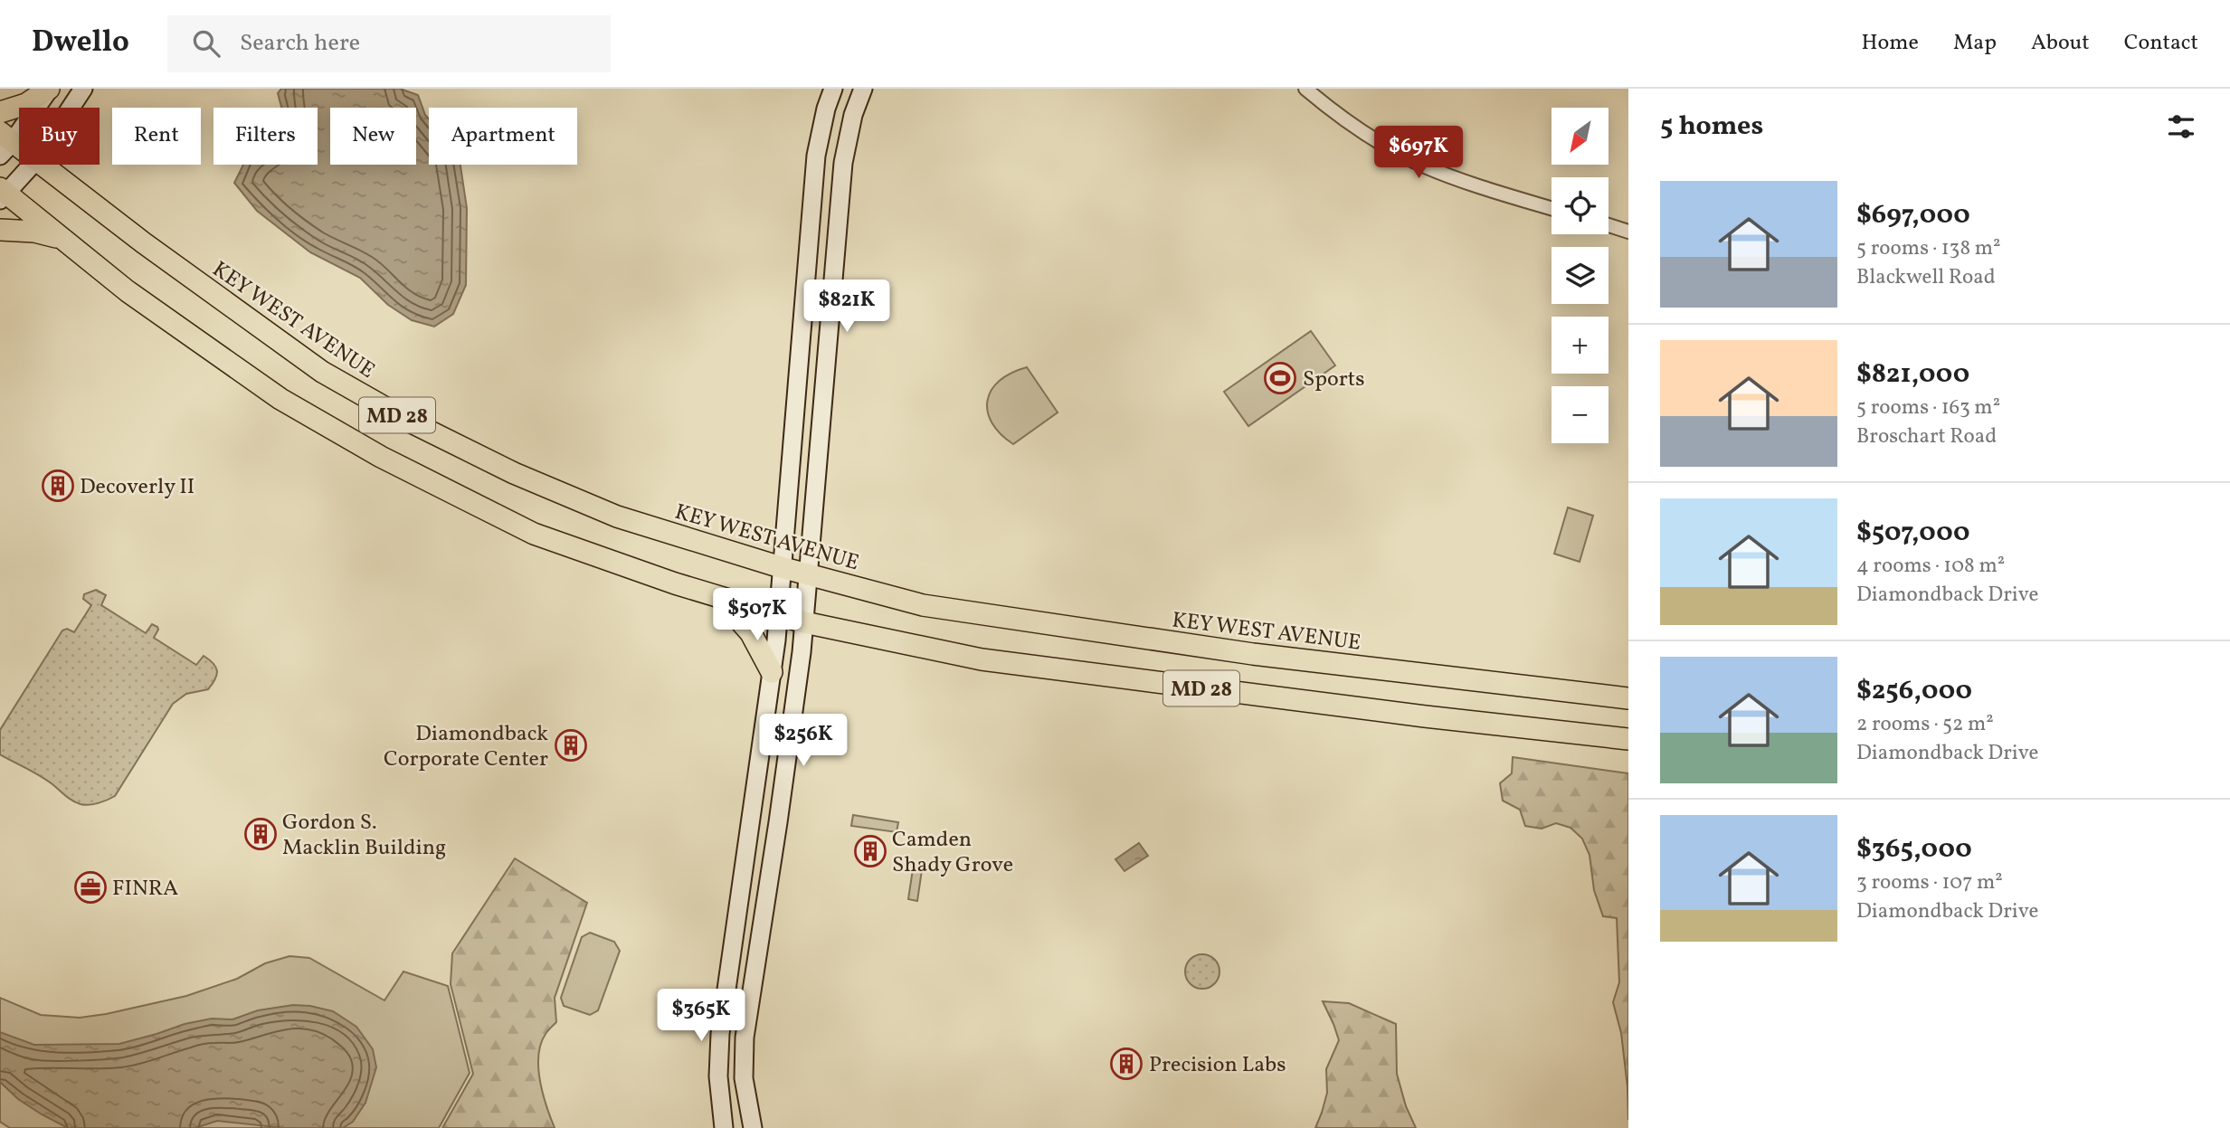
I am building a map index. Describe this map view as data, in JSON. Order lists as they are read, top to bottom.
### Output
{
  "streets": {
    "main road": ["KEY WEST AVENUE", "MD 28"]
  },
  "places": {
    "sports": ["Sports"],
    "building": [
      "Decoverly II",
      "Diamondback Corporate Center",
      "Gordon S. Macklin Building",
      "Camden Shady Grove",
      "Precision Labs"
    ],
    "office": ["FINRA"]
  },
  "north": "bottom left",
  "page": {
    "header": "Dwello",
    "search": "Search here",
    "nav": [
      "Home",
      "Map",
      "About",
      "Contact"
    ],
    "heading": "5 homes",
    "map_buttons": ["+", "−"],
    "chip": [
      "Buy",
      "Rent",
      "Filters",
      "New",
      "Apartment"
    ],
    "price": [
      "$697K",
      "$821K",
      "$507K",
      "$256K",
      "$365K"
    ],
    "list": [
      {
        "name": "$697,000",
        "note": "5 rooms · 138 m² · Blackwell Road"
      },
      {
        "name": "$821,000",
        "note": "5 rooms · 163 m² · Broschart Road"
      },
      {
        "name": "$507,000",
        "note": "4 rooms · 108 m² · Diamondback Drive"
      },
      {
        "name": "$256,000",
        "note": "2 rooms · 52 m² · Diamondback Drive"
      },
      {
        "name": "$365,000",
        "note": "3 rooms · 107 m² · Diamondback Drive"
      }
    ]
  }
}
